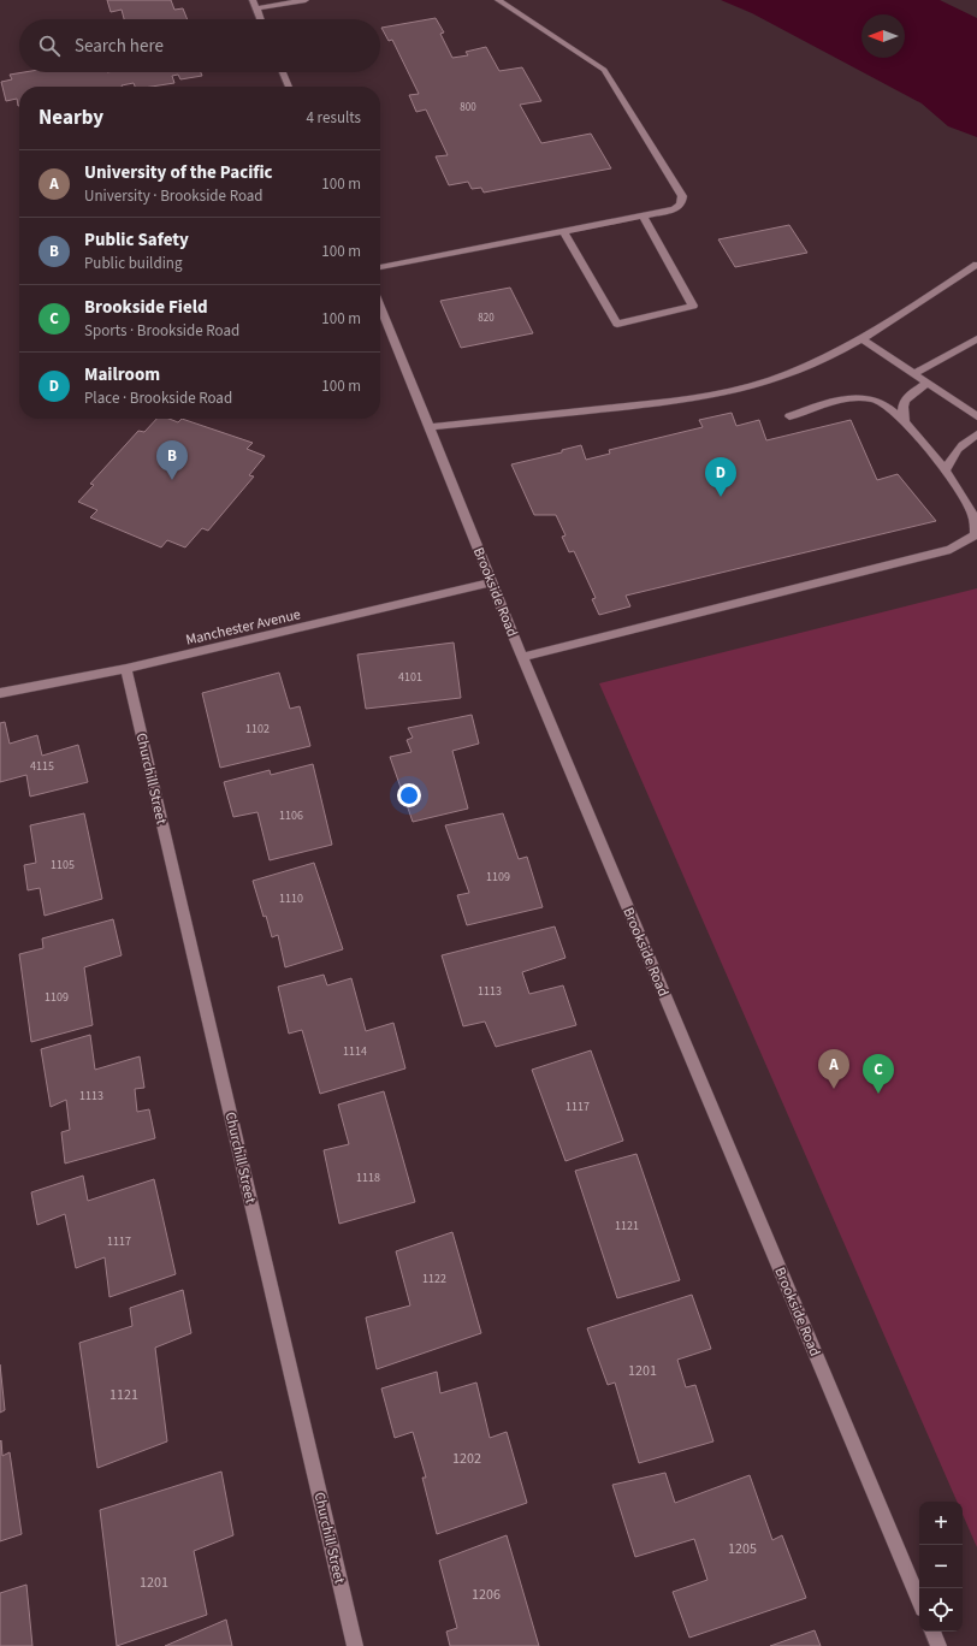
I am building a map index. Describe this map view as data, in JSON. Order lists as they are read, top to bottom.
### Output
{
  "streets": {
    "street": ["Brookside Road", "Manchester Avenue", "Churchill Street"]
  },
  "crossings": [
    ["Brookside Road", "Manchester Avenue"],
    ["Manchester Avenue", "Churchill Street"]
  ],
  "house_numbers": [
    "800",
    "820",
    "4101",
    "1102",
    "4115",
    "1106",
    "1105",
    "1109",
    "1110",
    "1113",
    "1109",
    "1114",
    "1113",
    "1117",
    "1118",
    "1121",
    "1117",
    "1122",
    "1201",
    "1121",
    "1202",
    "1205",
    "1201",
    "1206"
  ],
  "north": "left",
  "page": {
    "search": "Search here",
    "heading": ["Nearby", "4 results"],
    "list": [
      {
        "mark": "A",
        "name": "University of the Pacific",
        "note": "University · Brookside Road",
        "value": "100 m"
      },
      {
        "mark": "B",
        "name": "Public Safety",
        "note": "Public building",
        "value": "100 m"
      },
      {
        "mark": "C",
        "name": "Brookside Field",
        "note": "Sports · Brookside Road",
        "value": "100 m"
      },
      {
        "mark": "D",
        "name": "Mailroom",
        "note": "Place · Brookside Road",
        "value": "100 m"
      }
    ],
    "pins": [
      "B",
      "D",
      "A",
      "C"
    ],
    "map_buttons": ["+", "−"]
  }
}
